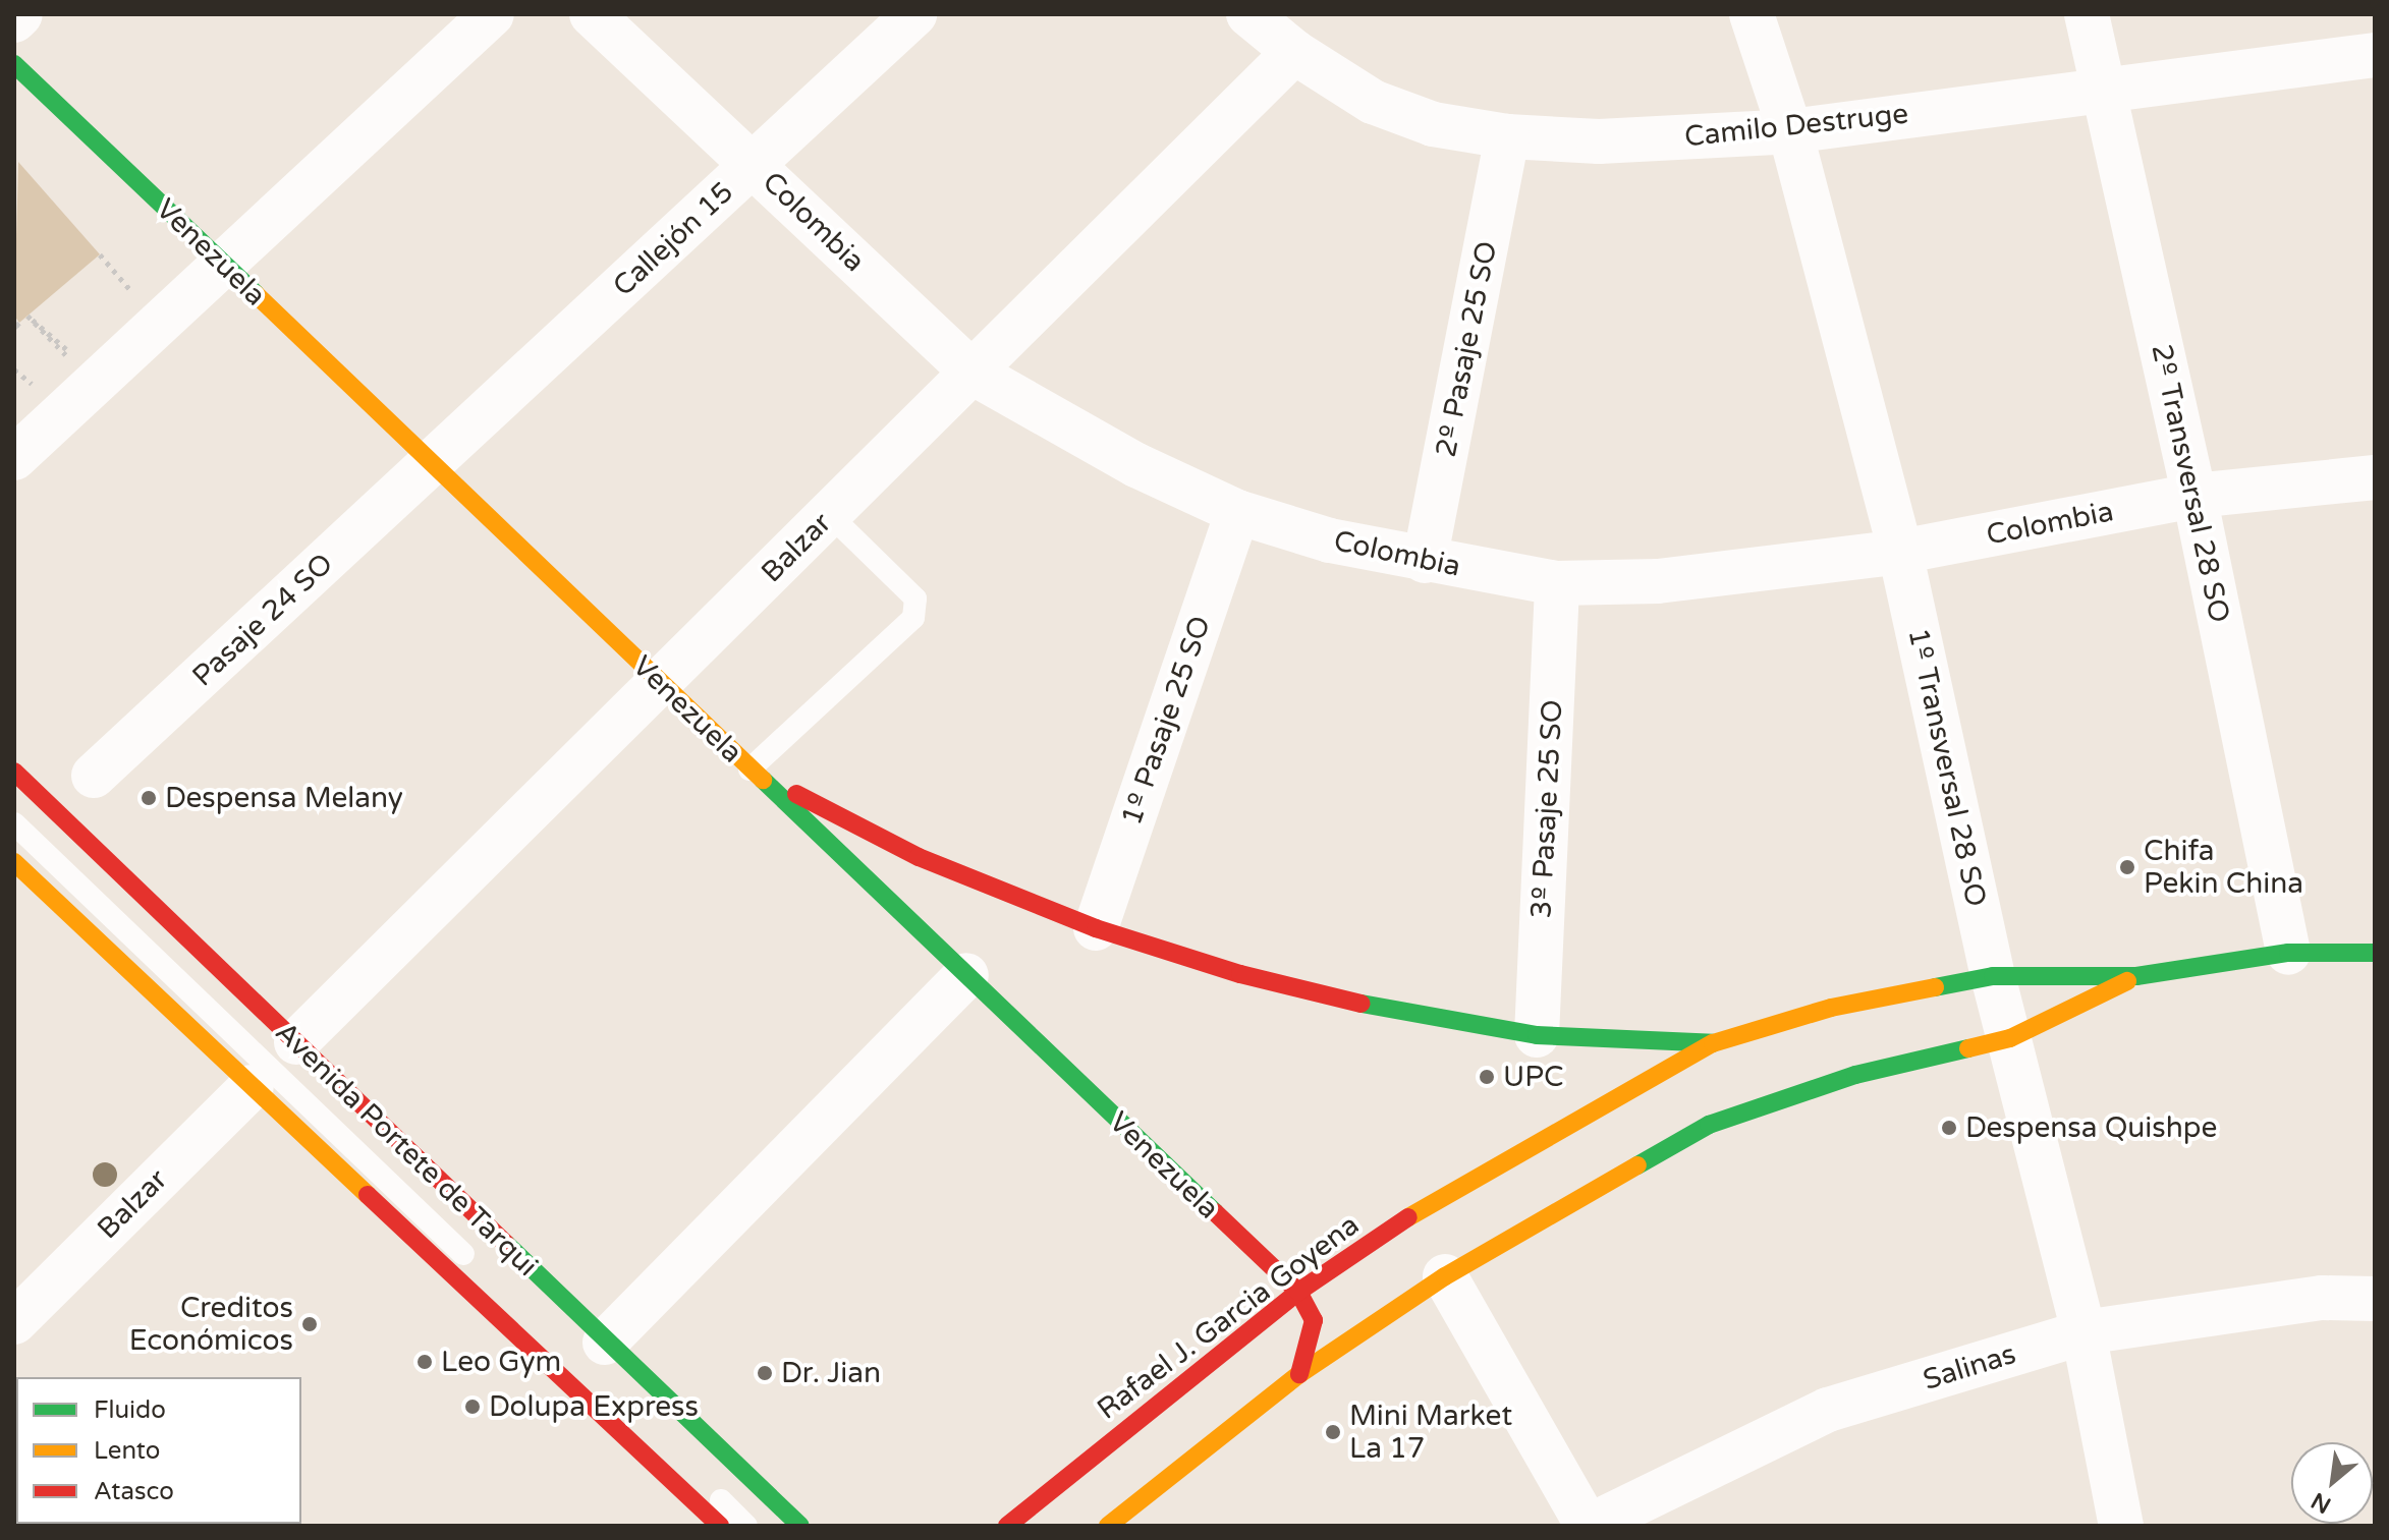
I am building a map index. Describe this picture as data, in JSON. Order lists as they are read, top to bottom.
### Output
{
  "streets": {
    "street": [
      "Camilo Destruge",
      "Colombia",
      "Callejón 15",
      "Venezuela",
      "2º Pasaje 25 SO",
      "2º Transversal 28 SO",
      "Balzar",
      "Pasaje 24 SO",
      "1º Pasaje 25 SO",
      "1º Transversal 28 SO",
      "3º Pasaje 25 SO",
      "Avenida Portete de Tarqui",
      "Rafael J. Garcia Goyena",
      "Salinas"
    ]
  },
  "crossings": [
    ["Camilo Destruge", "2º Pasaje 25 SO"],
    ["Camilo Destruge", "2º Transversal 28 SO"],
    ["Camilo Destruge", "Balzar"],
    ["Camilo Destruge", "1º Transversal 28 SO"],
    ["Colombia", "Callejón 15"],
    ["Colombia", "2º Pasaje 25 SO"],
    ["Colombia", "2º Transversal 28 SO"],
    ["Colombia", "Balzar"],
    ["Colombia", "1º Pasaje 25 SO"],
    ["Colombia", "1º Transversal 28 SO"],
    ["Colombia", "3º Pasaje 25 SO"],
    ["Callejón 15", "Venezuela"],
    ["Callejón 15", "Pasaje 24 SO"],
    ["Venezuela", "Balzar"],
    ["Venezuela", "Pasaje 24 SO"],
    ["Venezuela", "Rafael J. Garcia Goyena"],
    ["2º Transversal 28 SO", "Rafael J. Garcia Goyena"],
    ["Balzar", "Avenida Portete de Tarqui"],
    ["1º Transversal 28 SO", "Rafael J. Garcia Goyena"],
    ["1º Transversal 28 SO", "Salinas"]
  ],
  "places": [
    "Despensa Melany",
    "Chifa Pekin China",
    "UPC",
    "Despensa Quishpe",
    "Creditos Económicos",
    "Leo Gym",
    "Dr. Jian",
    "Dolupa Express",
    "Mini Market La 17"
  ],
  "legend": ["Fluido", "Lento", "Atasco"],
  "north": "bottom left"
}
